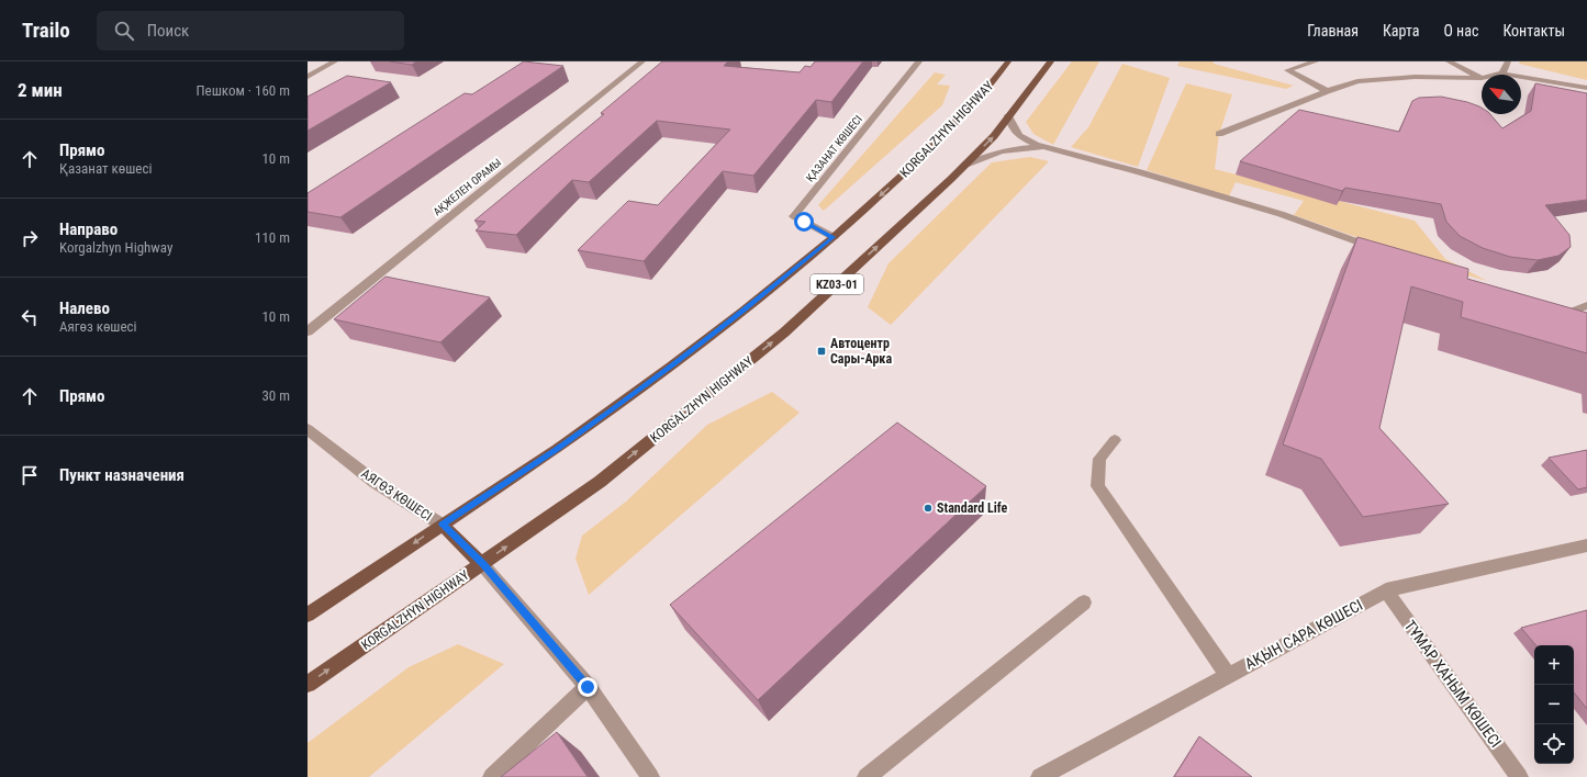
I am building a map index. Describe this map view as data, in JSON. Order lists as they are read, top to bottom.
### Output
{
  "streets": {
    "main road": ["KORGALZHYN HIGHWAY", "KZ03-01", "АЯГӨЗ КӨШЕСІ"],
    "street": [
      "ҚАЗАНАТ КӨШЕСІ",
      "АҚЖЕЛЕН ОРАМЫ",
      "АҚЫН САРА КӨШЕСІ",
      "ТҰМАР ХАНЫМ КӨШЕСІ"
    ]
  },
  "crossings": [
    ["KORGALZHYN HIGHWAY", "ҚАЗАНАТ КӨШЕСІ"],
    ["KORGALZHYN HIGHWAY", "АЯГӨЗ КӨШЕСІ"],
    ["АҚЫН САРА КӨШЕСІ", "ТҰМАР ХАНЫМ КӨШЕСІ"]
  ],
  "places": {
    "transit": ["Автоцентр Сары-Арка"],
    "other": ["Standard Life"]
  },
  "north": "top left",
  "page": {
    "header": "Trailo",
    "search": "Поиск",
    "nav": [
      "Главная",
      "Карта",
      "О нас",
      "Контакты"
    ],
    "heading": ["2 мин", "Пешком · 160 m"],
    "list": [
      ["Прямо", "Қазанат көшесі", "10 m"],
      ["Направо", "Korgalzhyn Highway", "110 m"],
      ["Налево", "Аягөз көшесі", "10 m"],
      ["Прямо", "30 m"],
      "Пункт назначения"
    ],
    "map_buttons": ["+", "−"]
  }
}
